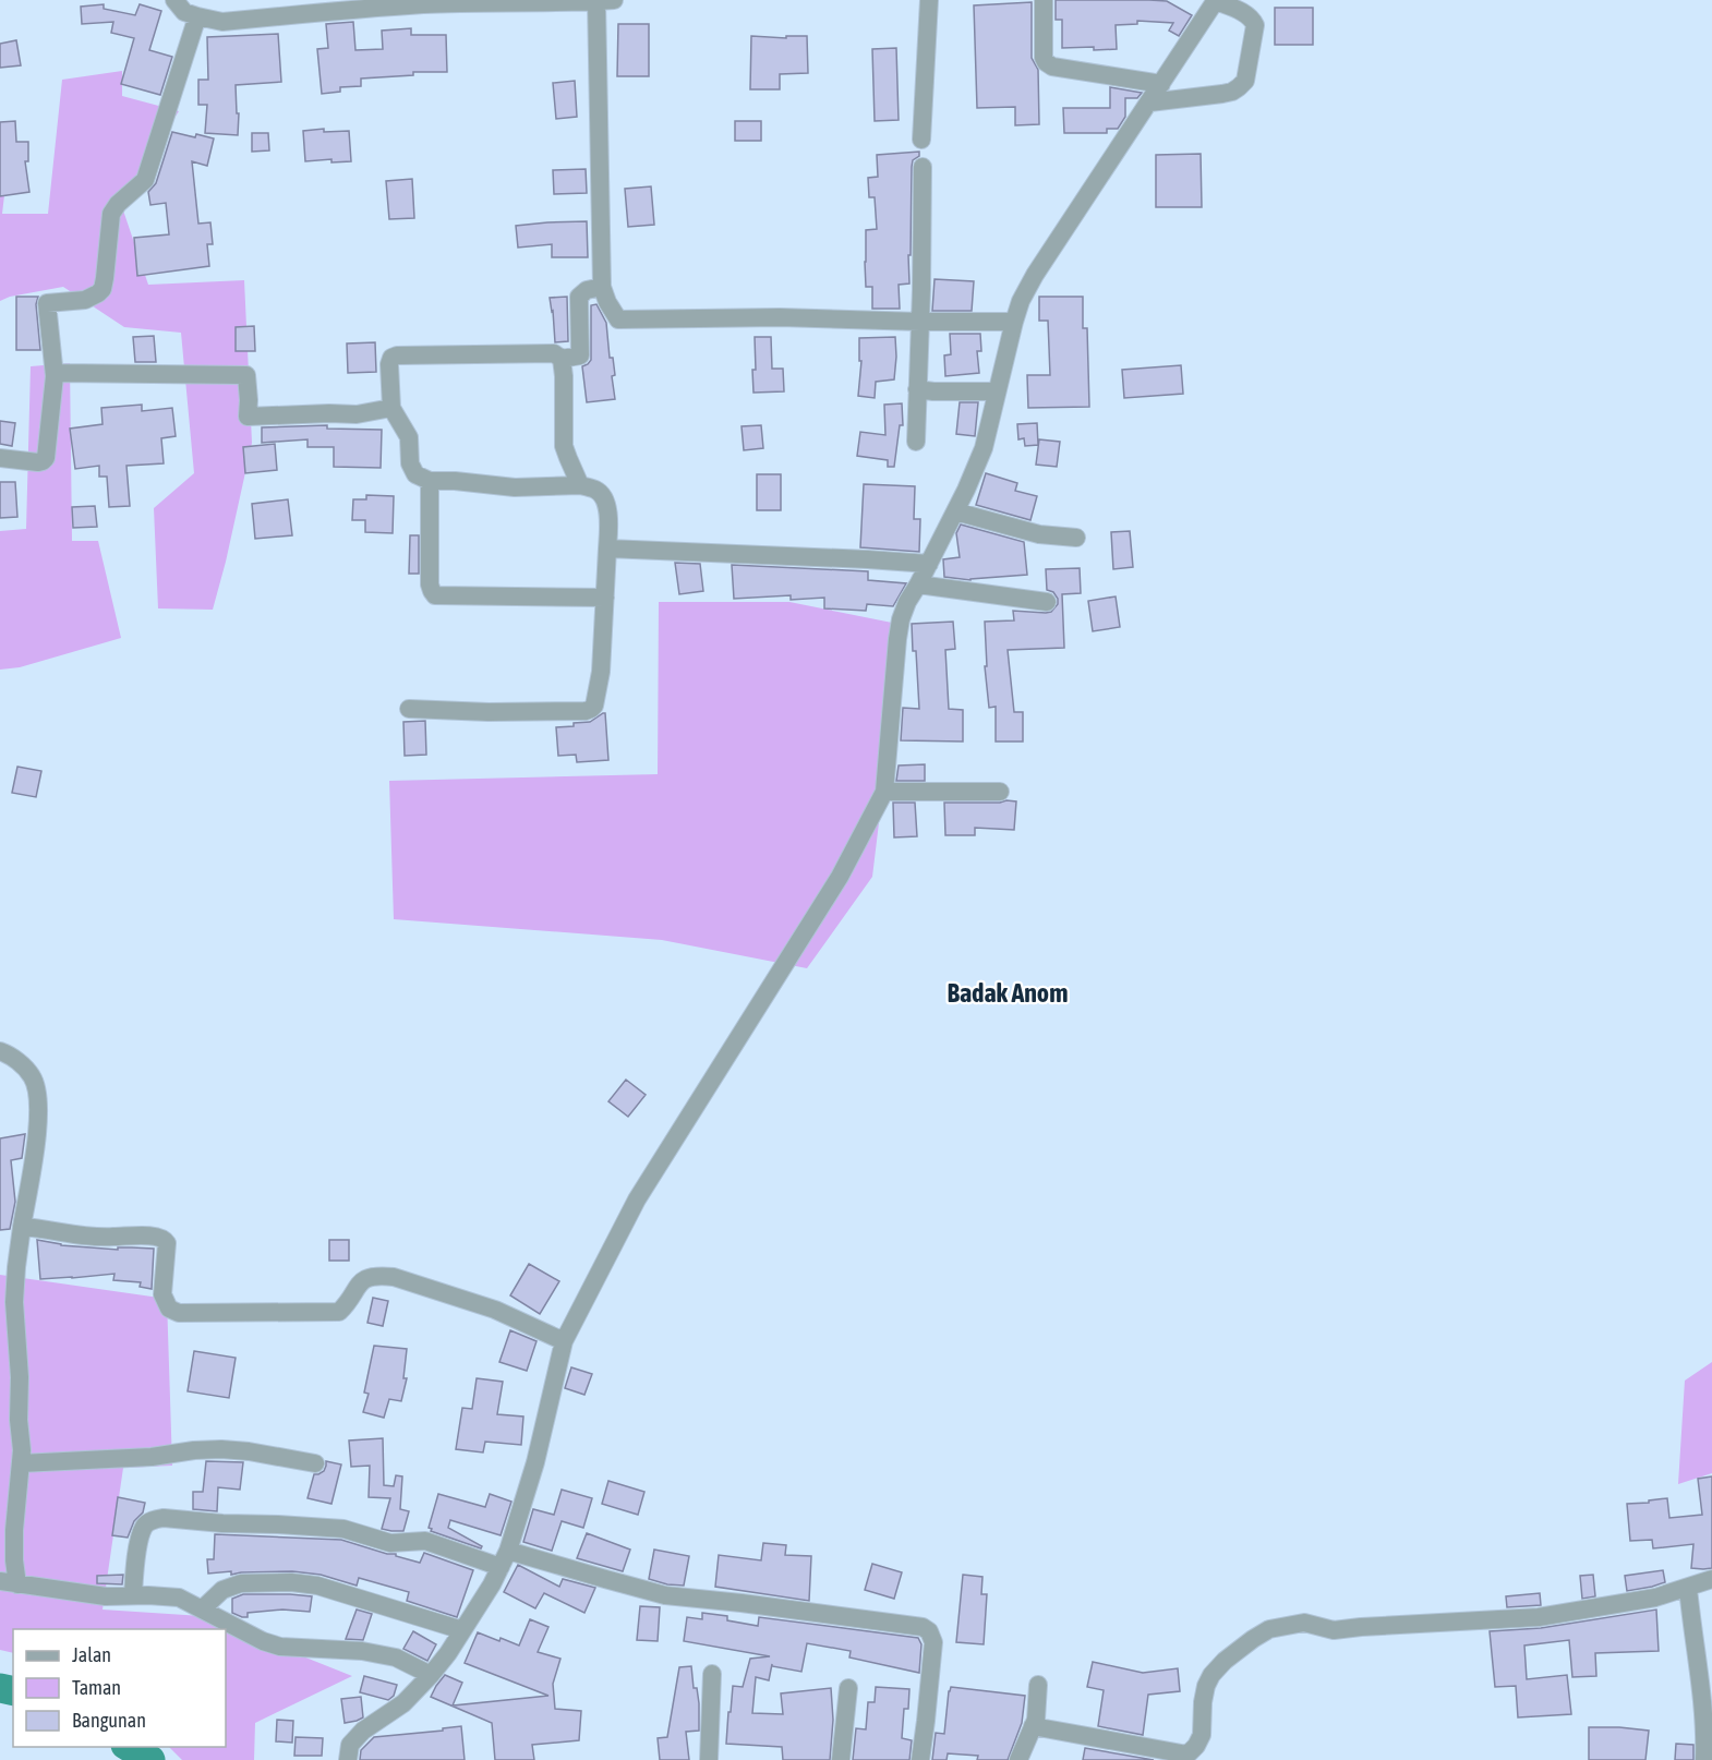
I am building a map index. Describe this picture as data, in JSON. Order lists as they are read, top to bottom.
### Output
{
  "districts": ["Badak Anom"],
  "legend": ["Jalan", "Taman", "Bangunan"]
}
